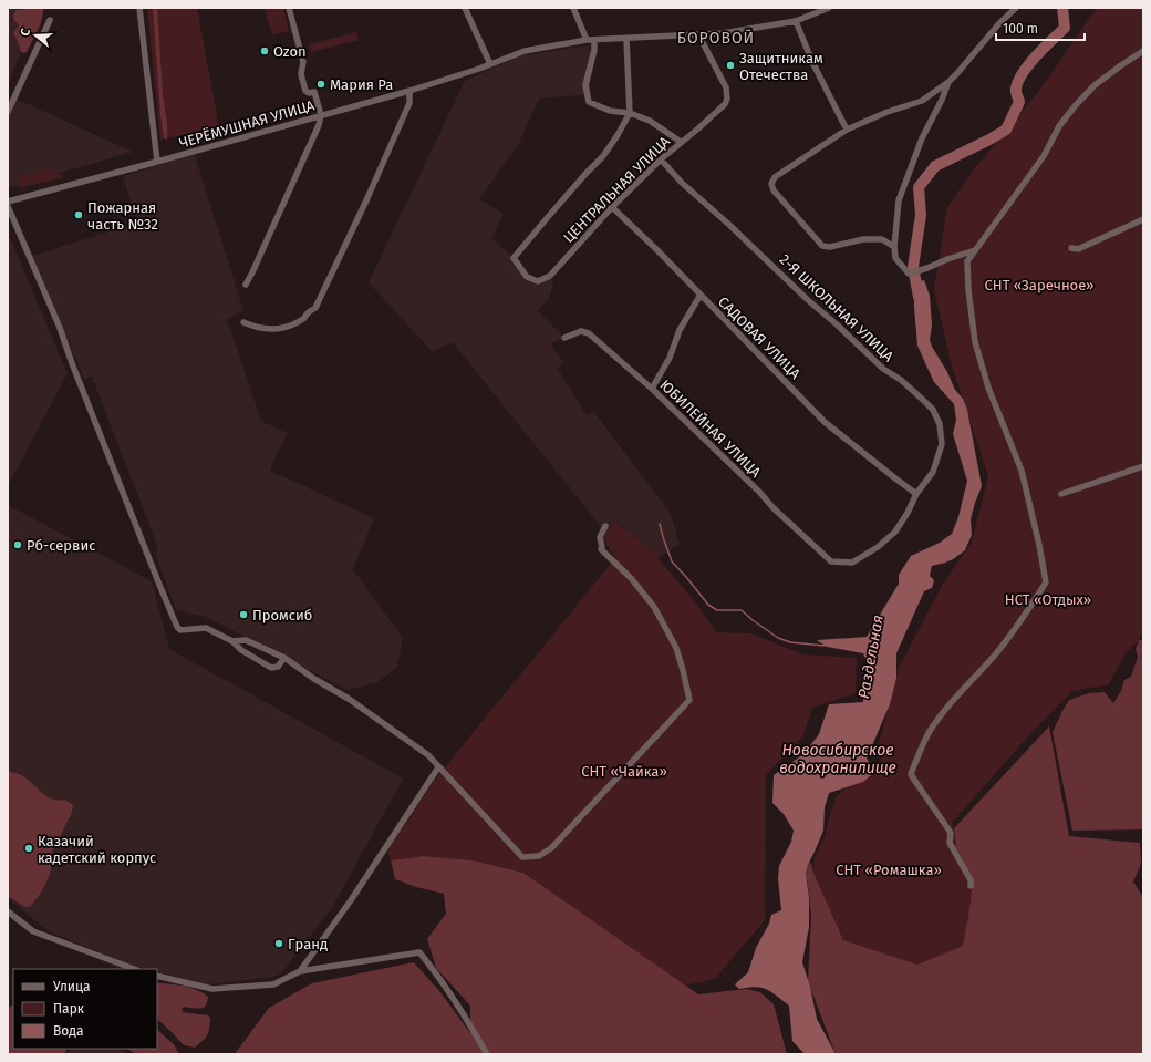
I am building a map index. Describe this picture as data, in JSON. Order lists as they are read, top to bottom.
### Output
{
  "streets": {
    "street": [
      "ЧЕРЁМУШНАЯ УЛИЦА",
      "ЦЕНТРАЛЬНАЯ УЛИЦА",
      "2-Я ШКОЛЬНАЯ УЛИЦА",
      "САДОВАЯ УЛИЦА",
      "ЮБИЛЕЙНАЯ УЛИЦА"
    ]
  },
  "crossings": [
    ["ЧЕРЁМУШНАЯ УЛИЦА", "ЦЕНТРАЛЬНАЯ УЛИЦА"],
    ["ЦЕНТРАЛЬНАЯ УЛИЦА", "2-Я ШКОЛЬНАЯ УЛИЦА"],
    ["ЦЕНТРАЛЬНАЯ УЛИЦА", "САДОВАЯ УЛИЦА"],
    ["2-Я ШКОЛЬНАЯ УЛИЦА", "САДОВАЯ УЛИЦА"],
    ["2-Я ШКОЛЬНАЯ УЛИЦА", "ЮБИЛЕЙНАЯ УЛИЦА"]
  ],
  "districts": ["БОРОВОЙ"],
  "water": ["Раздельная", "Новосибирское водохранилище"],
  "parks": [
    "СНТ «Заречное»",
    "НСТ «Отдых»",
    "СНТ «Чайка»",
    "СНТ «Ромашка»"
  ],
  "places": [
    "Ozon",
    "Защитникам Отечества",
    "Мария Ра",
    "Пожарная часть №32",
    "Рб-сервис",
    "Промсиб",
    "Казачий кадетский корпус",
    "Гранд"
  ],
  "legend": ["Улица", "Парк", "Вода"],
  "scale_bar": "100 m",
  "north": "left"
}
